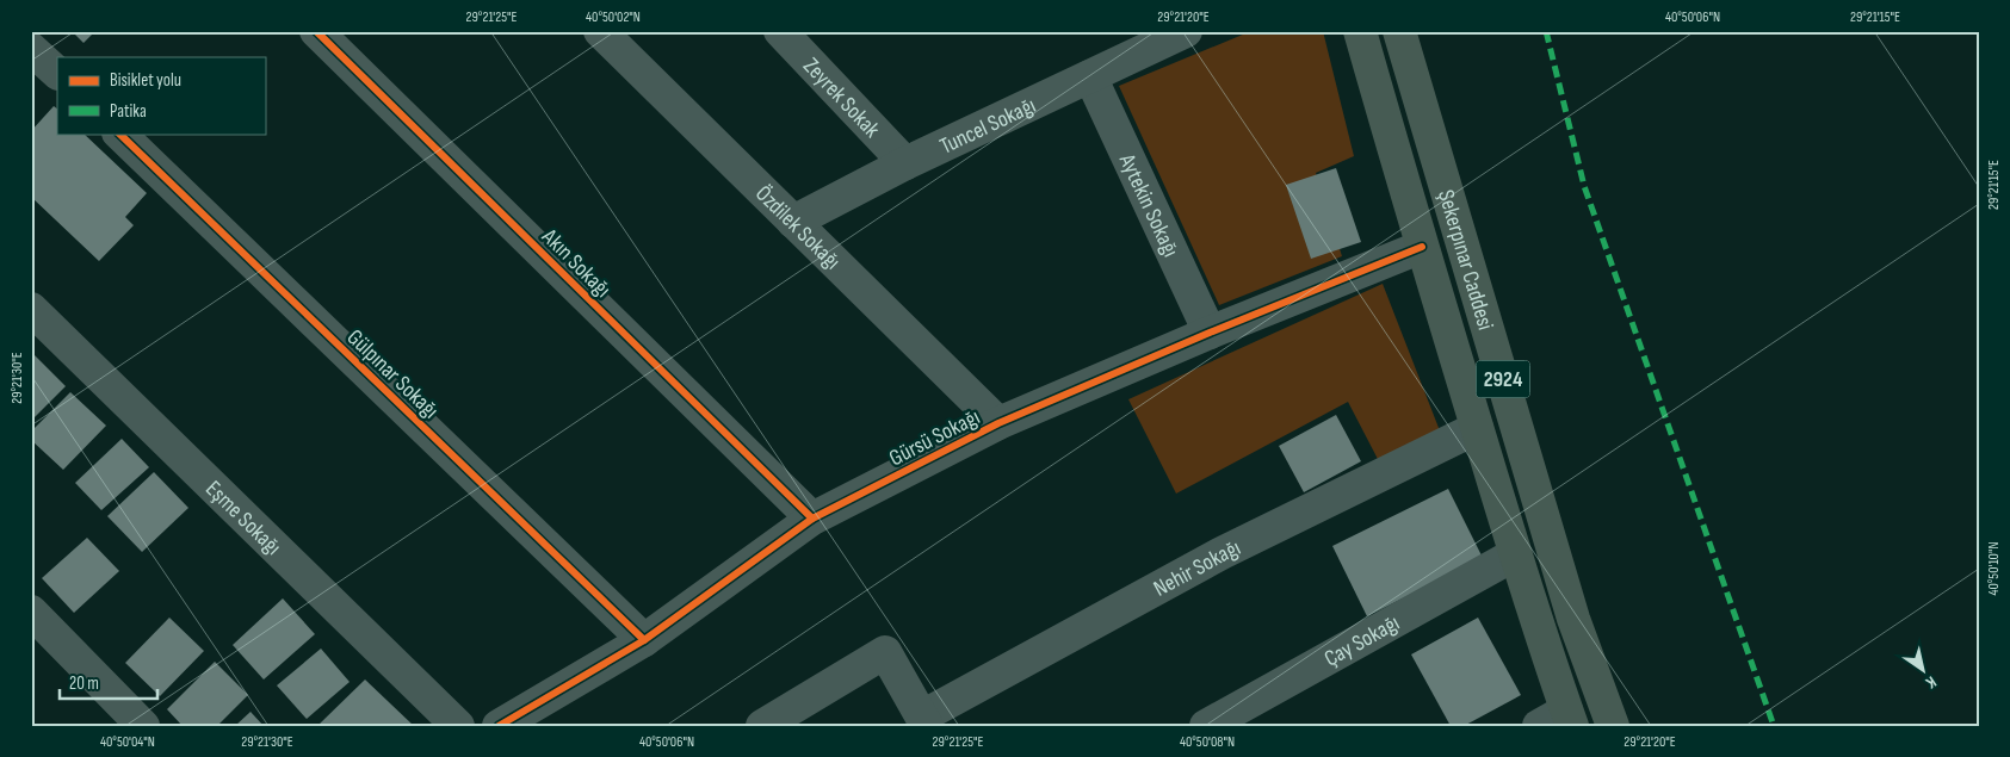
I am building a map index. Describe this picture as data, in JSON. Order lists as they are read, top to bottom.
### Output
{
  "streets": {
    "main road": ["Şekerpınar Caddesi", "2924"],
    "street": [
      "Zeyrek Sokak",
      "Tuncel Sokağı",
      "Aytekin Sokağı",
      "Özdilek Sokağı",
      "Akın Sokağı",
      "Gülpınar Sokağı",
      "Gürsü Sokağı",
      "Eşme Sokağı",
      "Nehir Sokağı",
      "Çay Sokağı"
    ]
  },
  "crossings": [
    ["Zeyrek Sokak", "Tuncel Sokağı"],
    ["Tuncel Sokağı", "Aytekin Sokağı"],
    ["Tuncel Sokağı", "Özdilek Sokağı"],
    ["Aytekin Sokağı", "Gürsü Sokağı"],
    ["Özdilek Sokağı", "Gürsü Sokağı"],
    ["Şekerpınar Caddesi", "Gürsü Sokağı"],
    ["Şekerpınar Caddesi", "Nehir Sokağı"],
    ["Şekerpınar Caddesi", "Çay Sokağı"],
    ["Akın Sokağı", "Gürsü Sokağı"],
    ["Gülpınar Sokağı", "Gürsü Sokağı"]
  ],
  "legend": ["Bisiklet yolu", "Patika"],
  "scale_bar": "20 m",
  "north": "bottom right",
  "coordinates": [
    "29°21'25\"E",
    "40°50'02\"N",
    "29°21'20\"E",
    "40°50'06\"N",
    "29°21'15\"E",
    "29°21'30\"E",
    "40°50'10\"N",
    "40°50'04\"N",
    "40°50'08\"N"
  ]
}
